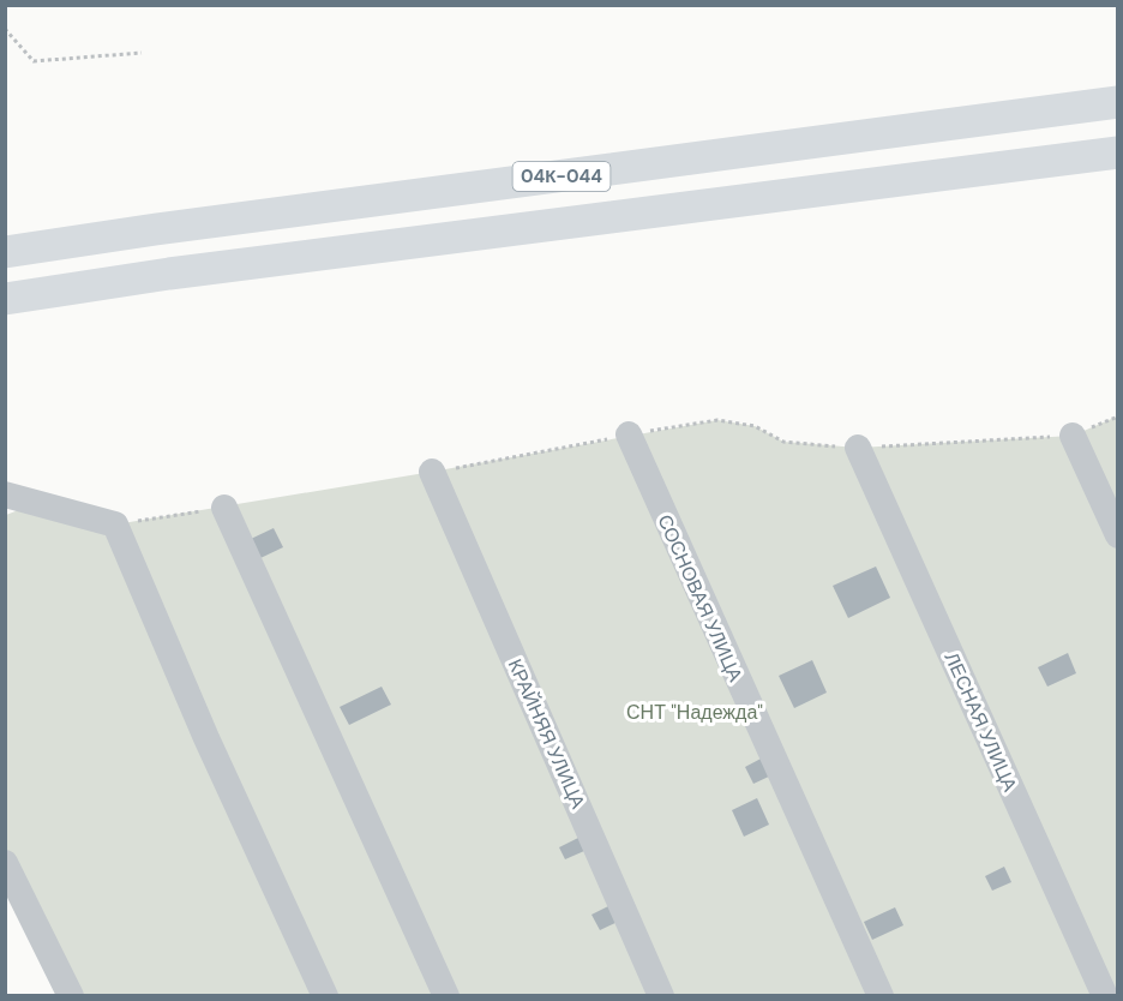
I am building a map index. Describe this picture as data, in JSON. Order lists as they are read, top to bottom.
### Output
{
  "streets": {
    "main road": ["04К-044"],
    "street": ["СОСНОВАЯ УЛИЦА", "ЛЕСНАЯ УЛИЦА", "КРАЙНЯЯ УЛИЦА"]
  },
  "parks": ["СНТ \"Надежда\""]
}
